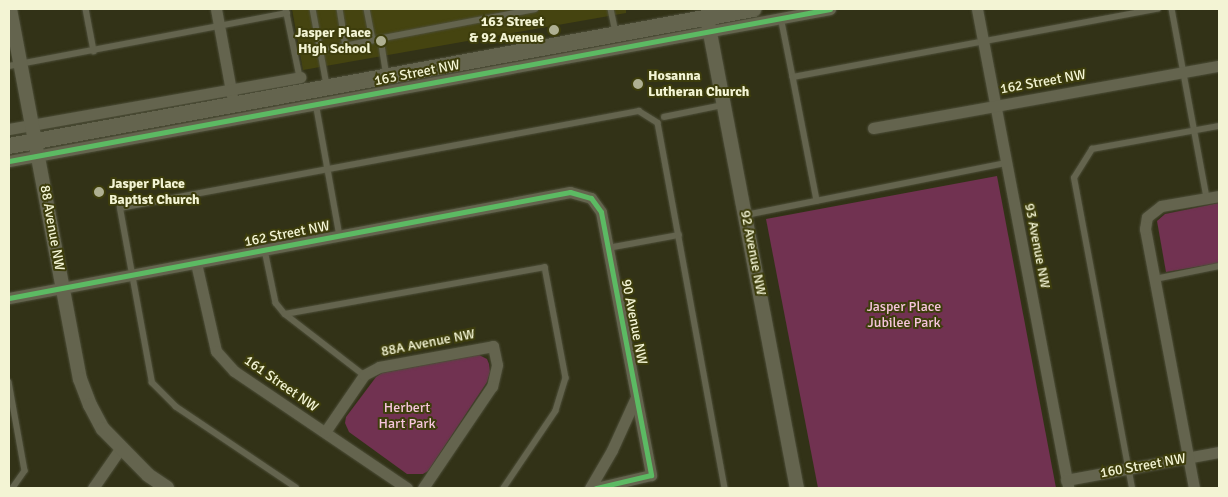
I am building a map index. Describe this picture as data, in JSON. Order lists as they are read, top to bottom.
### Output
{
  "streets": {
    "main road": ["163 Street NW"],
    "street": [
      "162 Street NW",
      "88 Avenue NW",
      "93 Avenue NW",
      "92 Avenue NW",
      "90 Avenue NW",
      "88A Avenue NW",
      "161 Street NW",
      "160 Street NW"
    ]
  },
  "crossings": [
    ["163 Street NW", "88 Avenue NW"],
    ["163 Street NW", "92 Avenue NW"],
    ["162 Street NW", "88 Avenue NW"],
    ["162 Street NW", "93 Avenue NW"],
    ["162 Street NW", "90 Avenue NW"],
    ["162 Street NW", "161 Street NW"],
    ["93 Avenue NW", "160 Street NW"]
  ],
  "parks": ["Jasper Place Jubilee Park", "Herbert Hart Park"],
  "places": [
    "163 Street & 92 Avenue",
    "Jasper Place High School",
    "Hosanna Lutheran Church",
    "Jasper Place Baptist Church"
  ]
}
